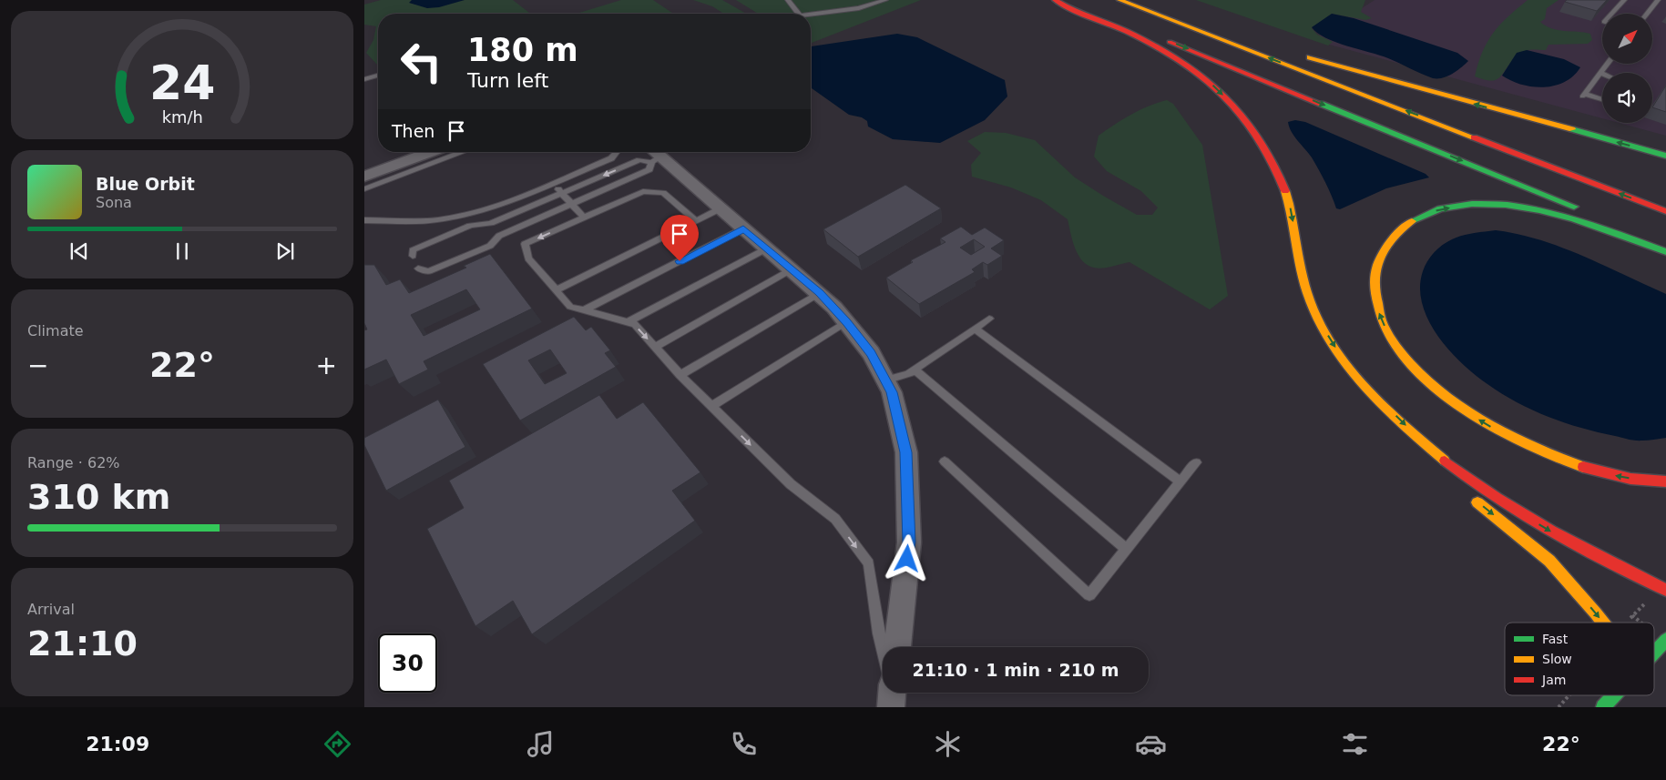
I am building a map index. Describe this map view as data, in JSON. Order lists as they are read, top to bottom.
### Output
{
  "legend": ["Fast", "Slow", "Jam"],
  "north": "top right",
  "page": {
    "turn": ["180 m", "Turn left"],
    "then": "Then",
    "song": ["Blue Orbit", "Sona"],
    "tile": [
      "Climate",
      ["Range · 62%", "310 km"],
      ["Arrival", "21:10"]
    ],
    "heat": ["−", "22°", "+"],
    "limit": "30",
    "trip": "21:10 · 1 min · 210 m",
    "tabs": ["21:09", "22°"],
    "gauge": ["24", "km/h"]
  }
}
